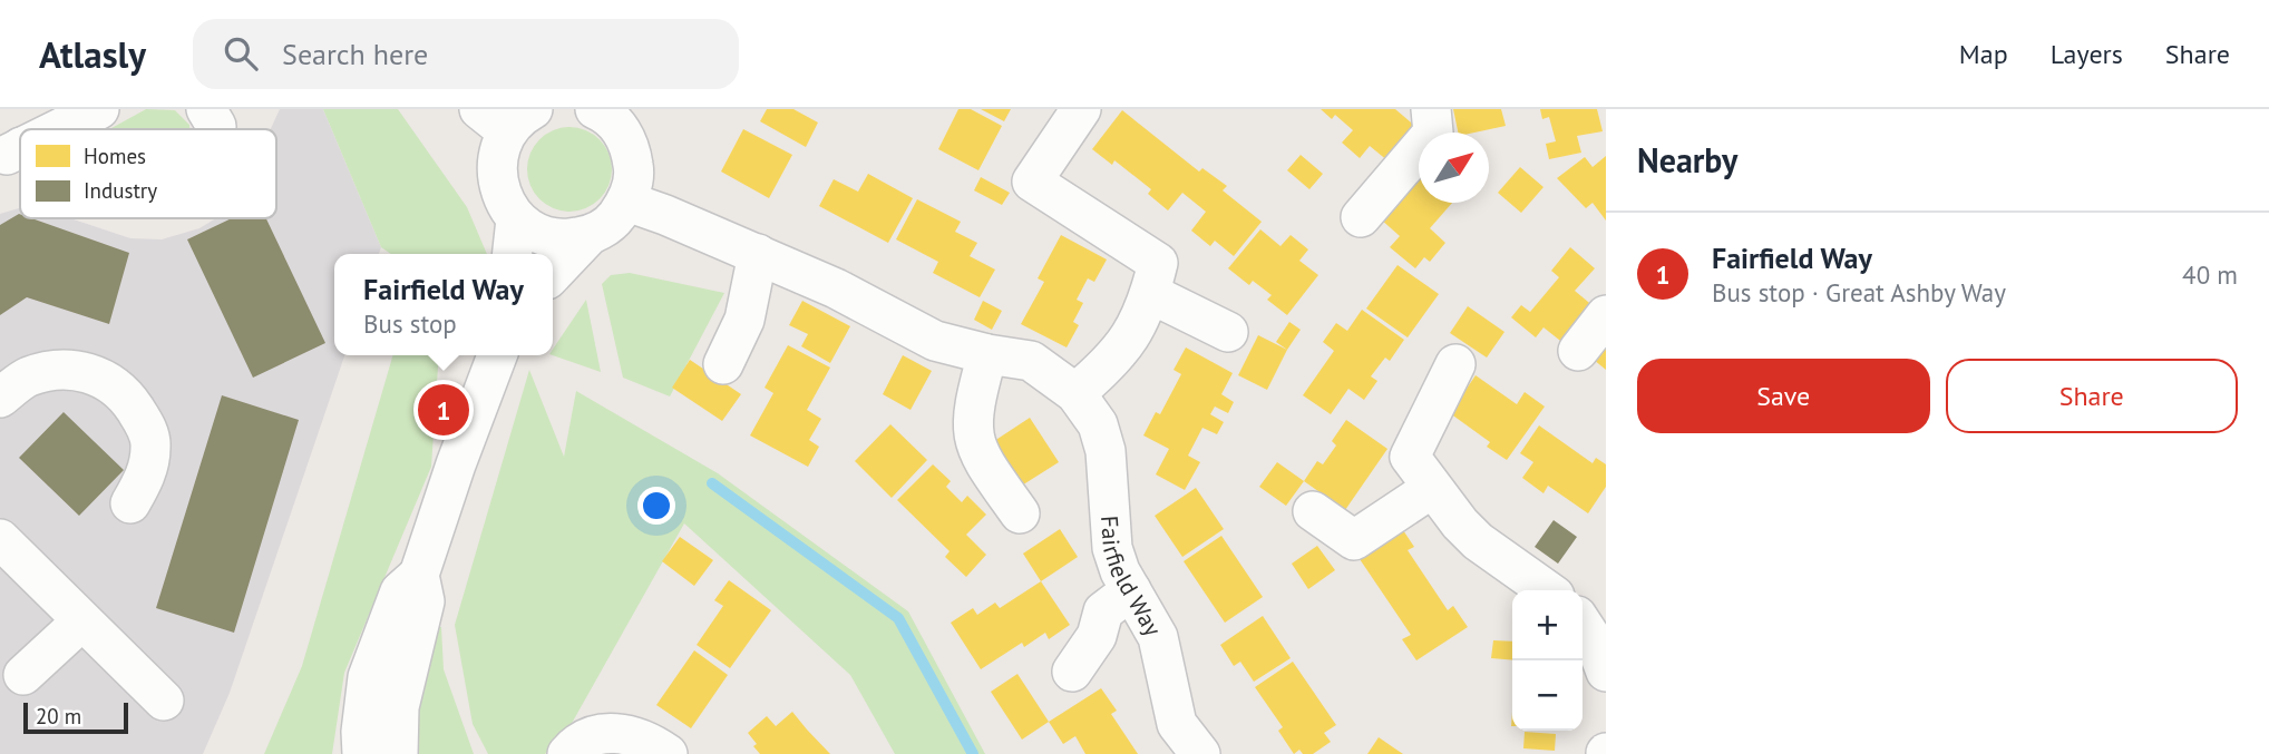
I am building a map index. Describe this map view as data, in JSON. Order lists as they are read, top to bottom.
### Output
{
  "streets": {
    "street": ["Fairfield Way"]
  },
  "legend": ["Homes", "Industry"],
  "scale_bar": "20 m",
  "north": "top right",
  "page": {
    "header": "Atlasly",
    "search": "Search here",
    "nav": ["Map", "Layers", "Share"],
    "heading": "Nearby",
    "list": [
      {
        "mark": "1",
        "name": "Fairfield Way",
        "note": "Bus stop · Great Ashby Way",
        "value": "40 m"
      }
    ],
    "popup": ["Fairfield Way", "Bus stop"],
    "buttons": ["Save", "Share"],
    "pins": "1",
    "map_buttons": ["+", "−"],
    "scale": "20 m"
  }
}
